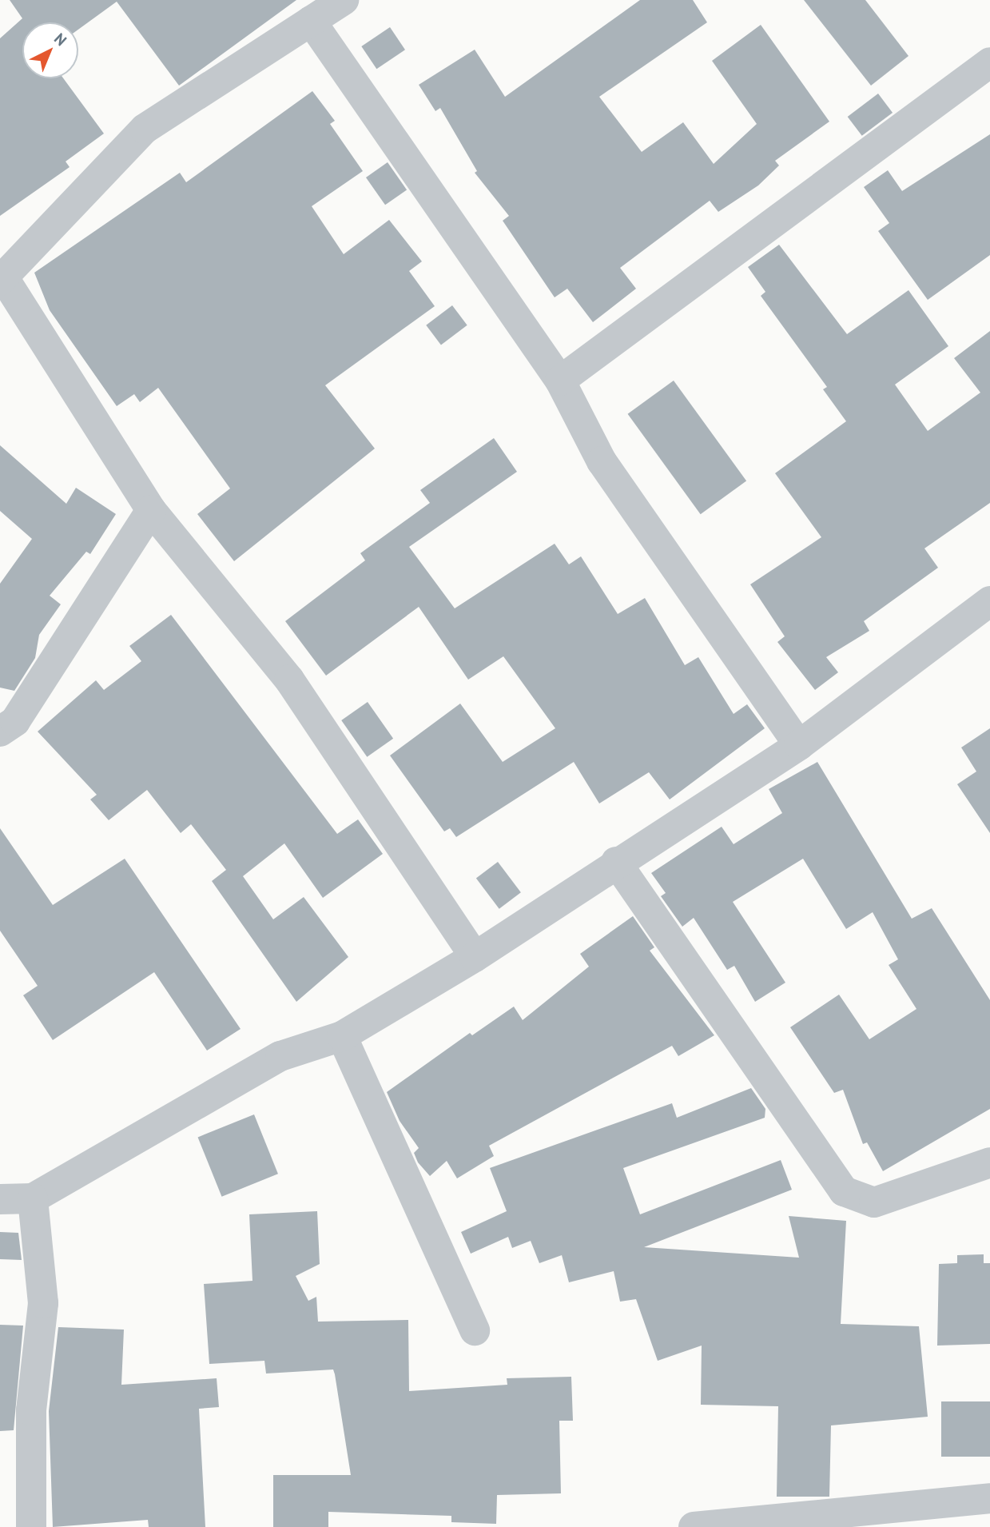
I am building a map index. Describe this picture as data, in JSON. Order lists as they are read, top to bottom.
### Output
{
  "north": "top right"
}
